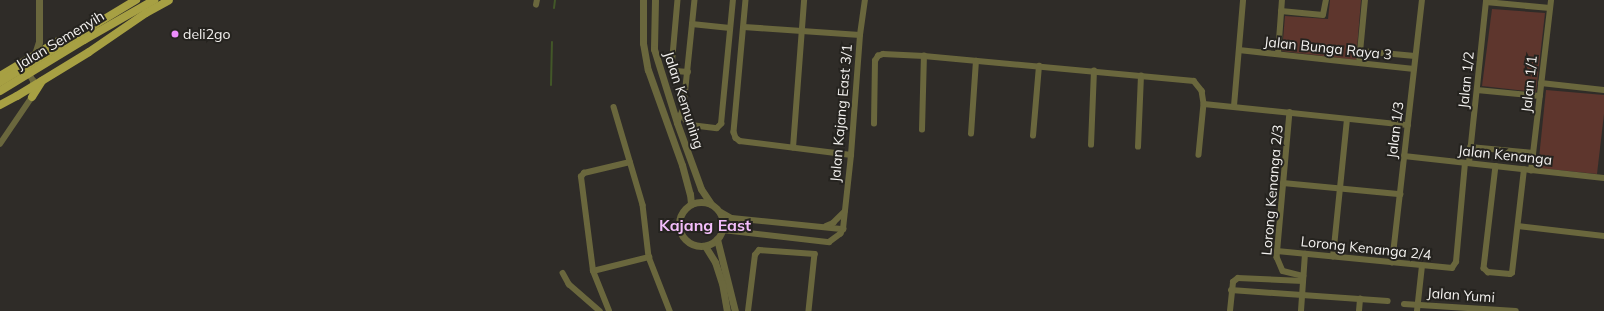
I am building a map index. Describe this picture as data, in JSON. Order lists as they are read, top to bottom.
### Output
{
  "streets": {
    "main road": ["Jalan Semenyih"],
    "street": [
      "Jalan Bunga Raya 3",
      "Jalan 1/2",
      "Jalan 1/1",
      "Jalan Kemuning",
      "Jalan Kajang East 3/1",
      "Jalan 1/3",
      "Jalan Kenanga",
      "Lorong Kenanga 2/3",
      "Lorong Kenanga 2/4",
      "Jalan Yumi"
    ]
  },
  "crossings": [
    ["Jalan Bunga Raya 3", "Jalan 1/3"],
    ["Jalan 1/2", "Jalan Kenanga"],
    ["Jalan 1/2", "Lorong Kenanga 2/4"],
    ["Jalan 1/1", "Jalan Kenanga"],
    ["Jalan 1/3", "Jalan Kenanga"],
    ["Jalan 1/3", "Lorong Kenanga 2/4"],
    ["Lorong Kenanga 2/3", "Lorong Kenanga 2/4"]
  ],
  "districts": ["Kajang East"],
  "places": ["deli2go"]
}
